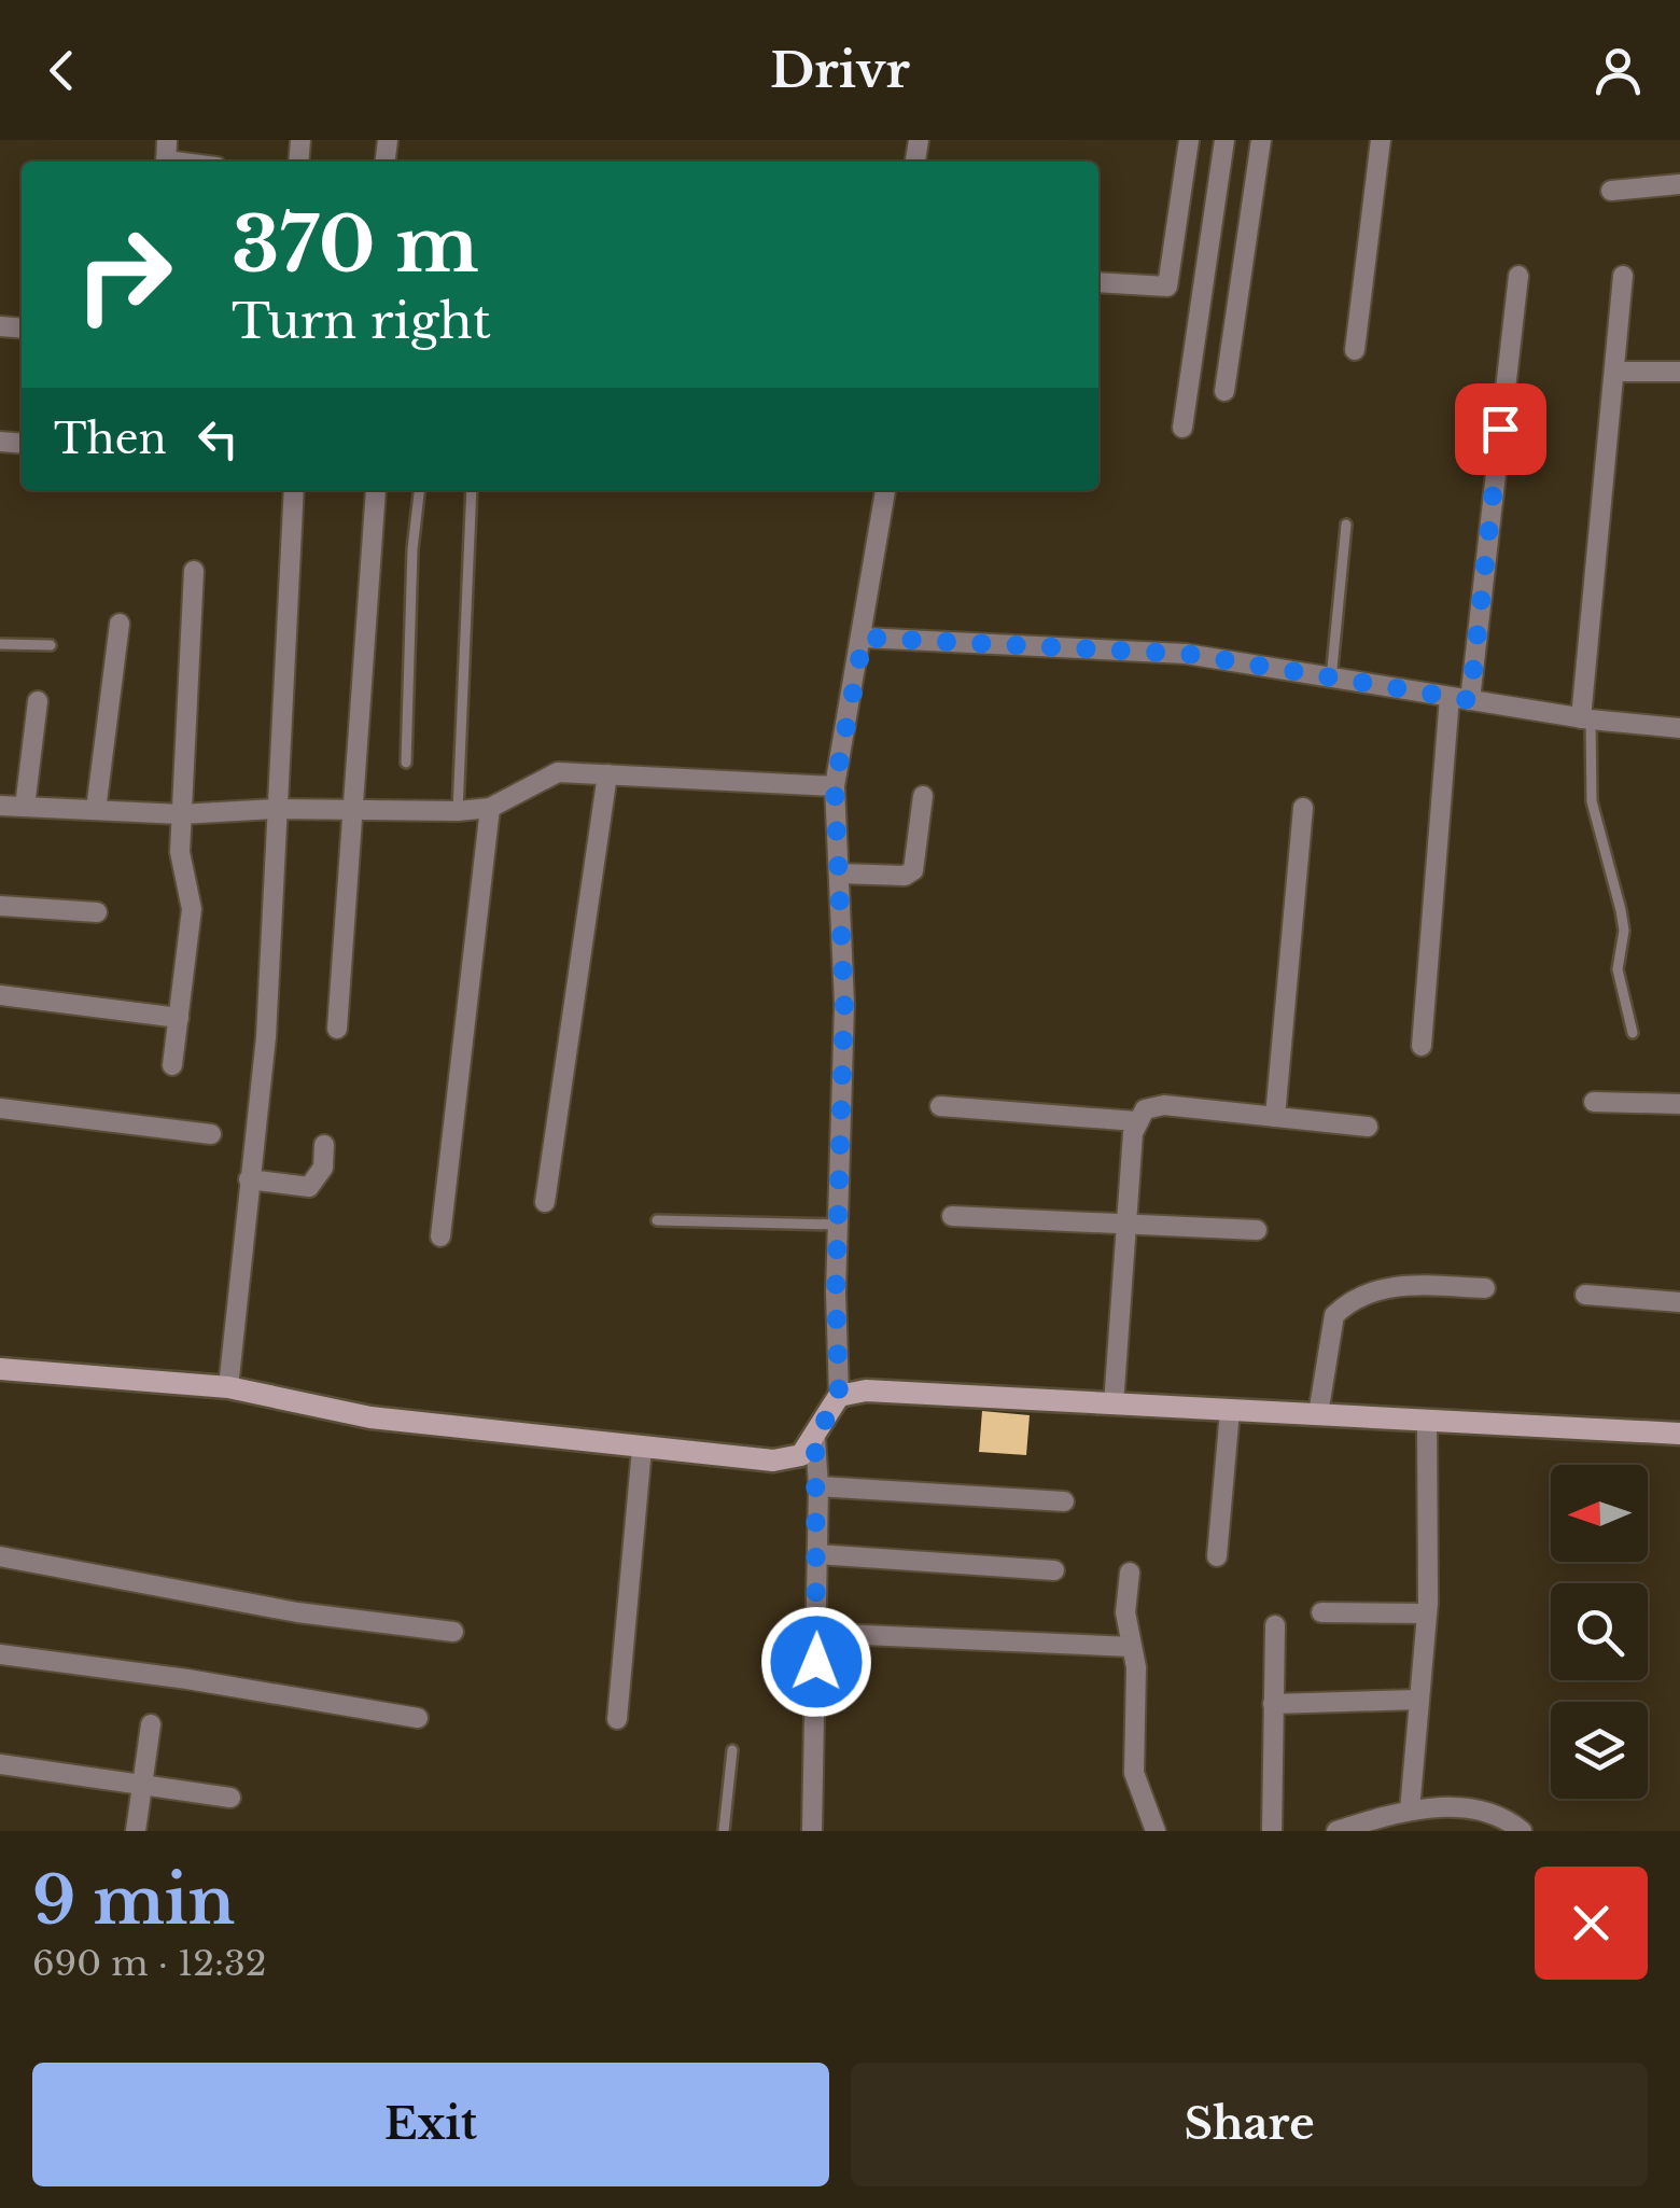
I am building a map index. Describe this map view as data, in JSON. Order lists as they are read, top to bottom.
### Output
{
  "north": "left",
  "page": {
    "header": "Drivr",
    "turn": ["370 m", "Turn right"],
    "then": "Then",
    "heading": ["9 min", "690 m · 12:32"],
    "buttons": ["Exit", "Share"]
  }
}
